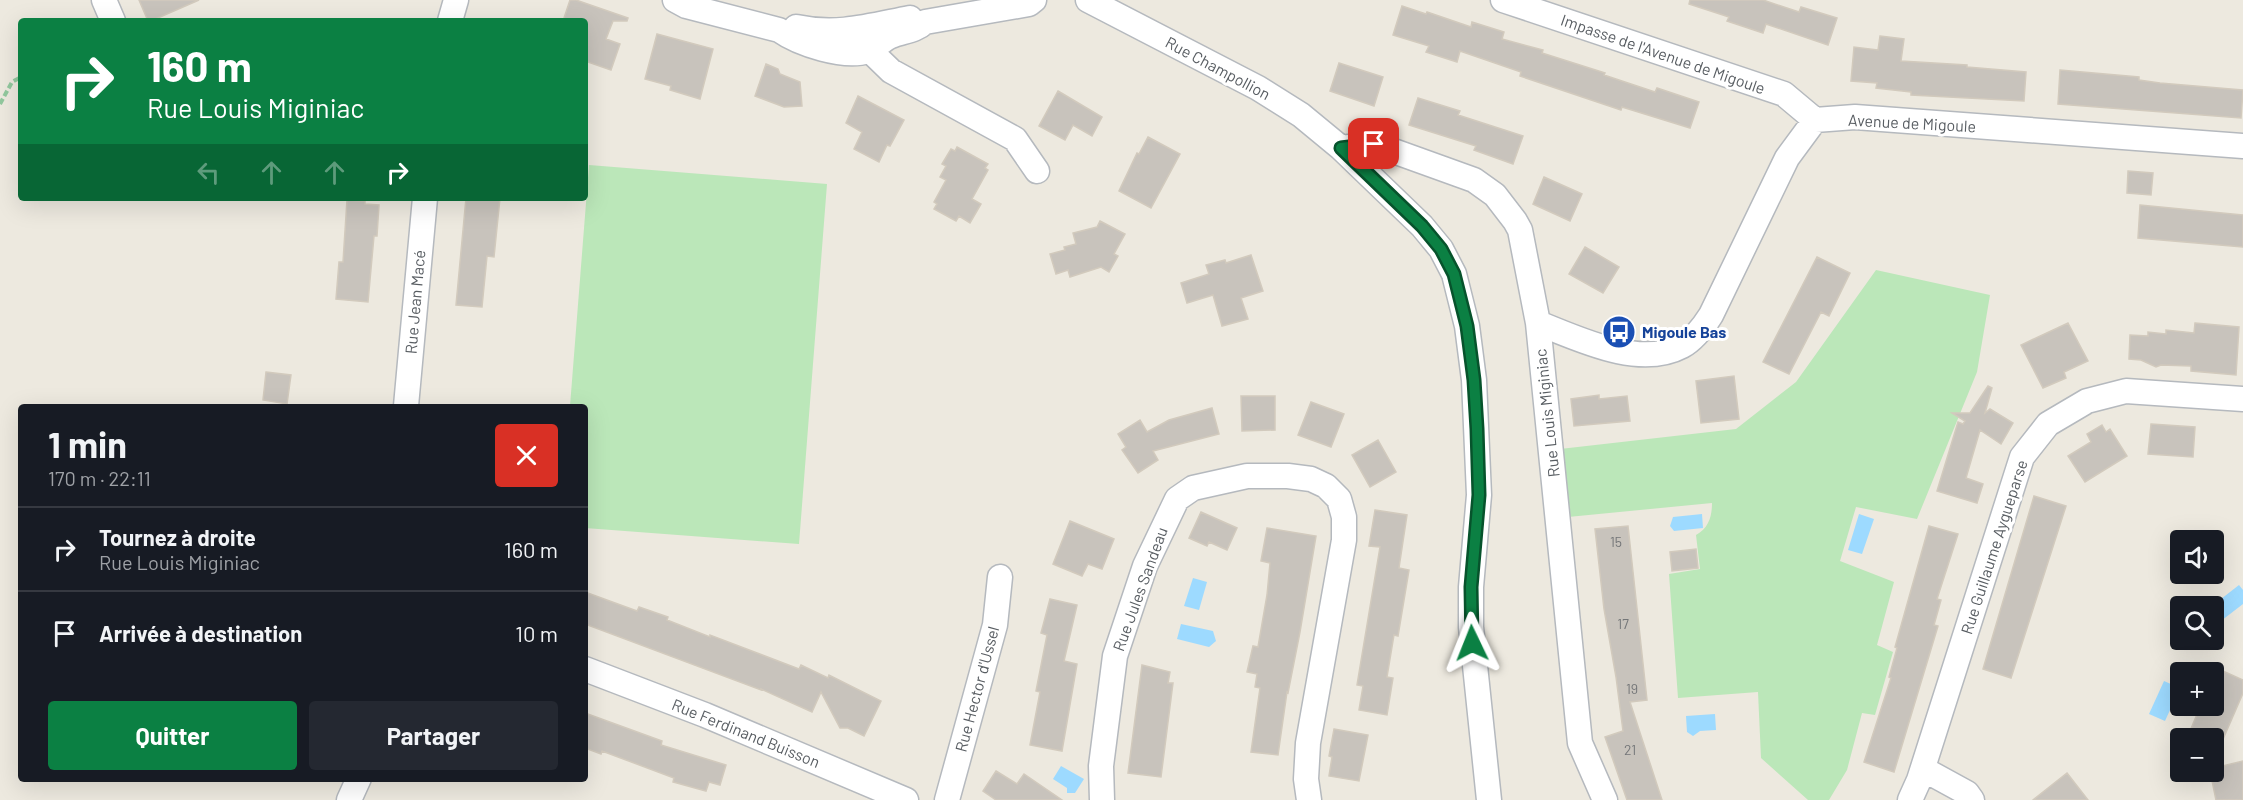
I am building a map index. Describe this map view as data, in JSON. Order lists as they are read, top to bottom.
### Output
{
  "streets": {
    "street": [
      "Impasse de l'Avenue de Migoule",
      "Rue Champollion",
      "Avenue de Migoule",
      "Rue Jean Macé",
      "Rue Louis Miginiac",
      "Rue Guillaume Aygueparse",
      "Rue Jules Sandeau",
      "Rue Hector d'Ussel",
      "Rue Ferdinand Buisson"
    ]
  },
  "crossings": [
    ["Impasse de l'Avenue de Migoule", "Avenue de Migoule"],
    ["Rue Champollion", "Rue Louis Miginiac"]
  ],
  "places": {
    "bus stop": ["Migoule Bas"]
  },
  "house_numbers": [
    "15",
    "17",
    "19",
    "21"
  ],
  "page": {
    "turn": ["160 m", "Rue Louis Miginiac"],
    "heading": ["1 min", "170 m · 22:11"],
    "list": [
      {
        "name": "Tournez à droite",
        "note": "Rue Louis Miginiac",
        "value": "160 m"
      },
      {
        "name": "Arrivée à destination",
        "value": "10 m"
      }
    ],
    "map_buttons": ["+", "−"],
    "buttons": ["Quitter", "Partager"]
  }
}
